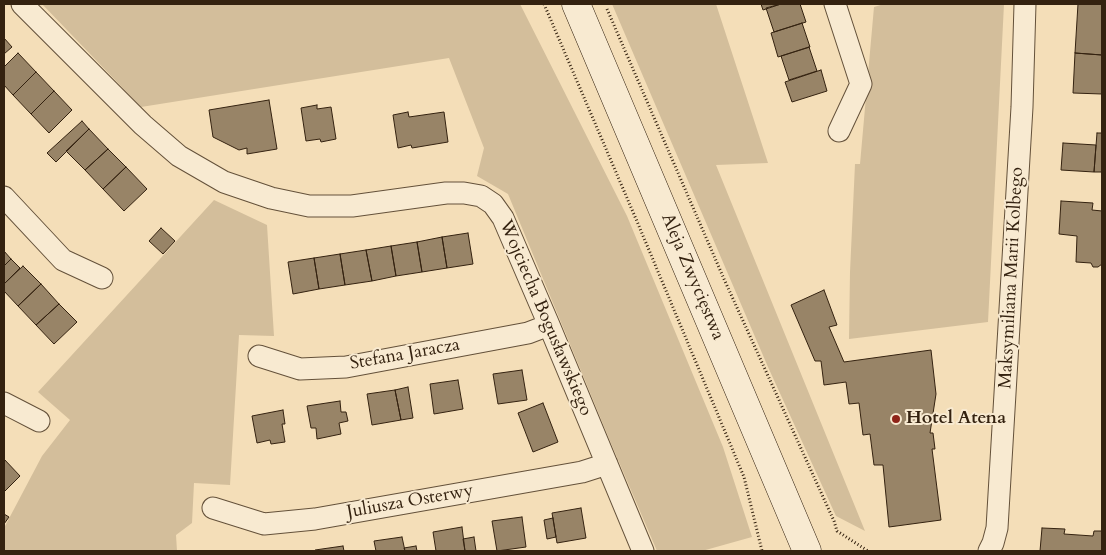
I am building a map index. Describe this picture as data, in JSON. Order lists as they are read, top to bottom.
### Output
{
  "streets": {
    "main road": ["Aleja Zwycięstwa"],
    "street": [
      "Maksymiliana Marii Kolbego",
      "Wojciecha Bogusławskiego",
      "Stefana Jaracza",
      "Juliusza Osterwy"
    ]
  },
  "crossings": [
    ["Wojciecha Bogusławskiego", "Stefana Jaracza"],
    ["Wojciecha Bogusławskiego", "Juliusza Osterwy"]
  ],
  "places": ["Hotel Atena"]
}
